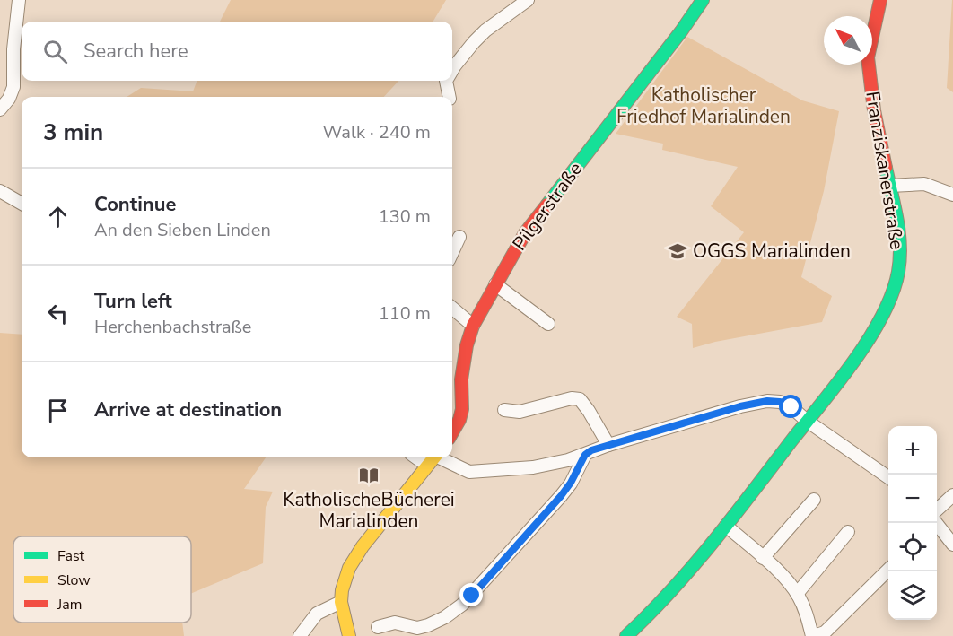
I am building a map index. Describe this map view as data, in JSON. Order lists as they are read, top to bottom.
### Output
{
  "streets": {
    "main road": ["Franziskanerstraße", "Pilgerstraße"]
  },
  "parks": ["Katholischer Friedhof Marialinden"],
  "places": {
    "school or university": ["OGGS Marialinden"],
    "library": ["KatholischeBücherei Marialinden"]
  },
  "legend": ["Fast", "Slow", "Jam"],
  "north": "top left",
  "page": {
    "search": "Search here",
    "heading": ["3 min", "Walk · 240 m"],
    "list": [
      ["Continue", "An den Sieben Linden", "130 m"],
      ["Turn left", "Herchenbachstraße", "110 m"],
      "Arrive at destination"
    ],
    "map_buttons": ["+", "−"]
  }
}
